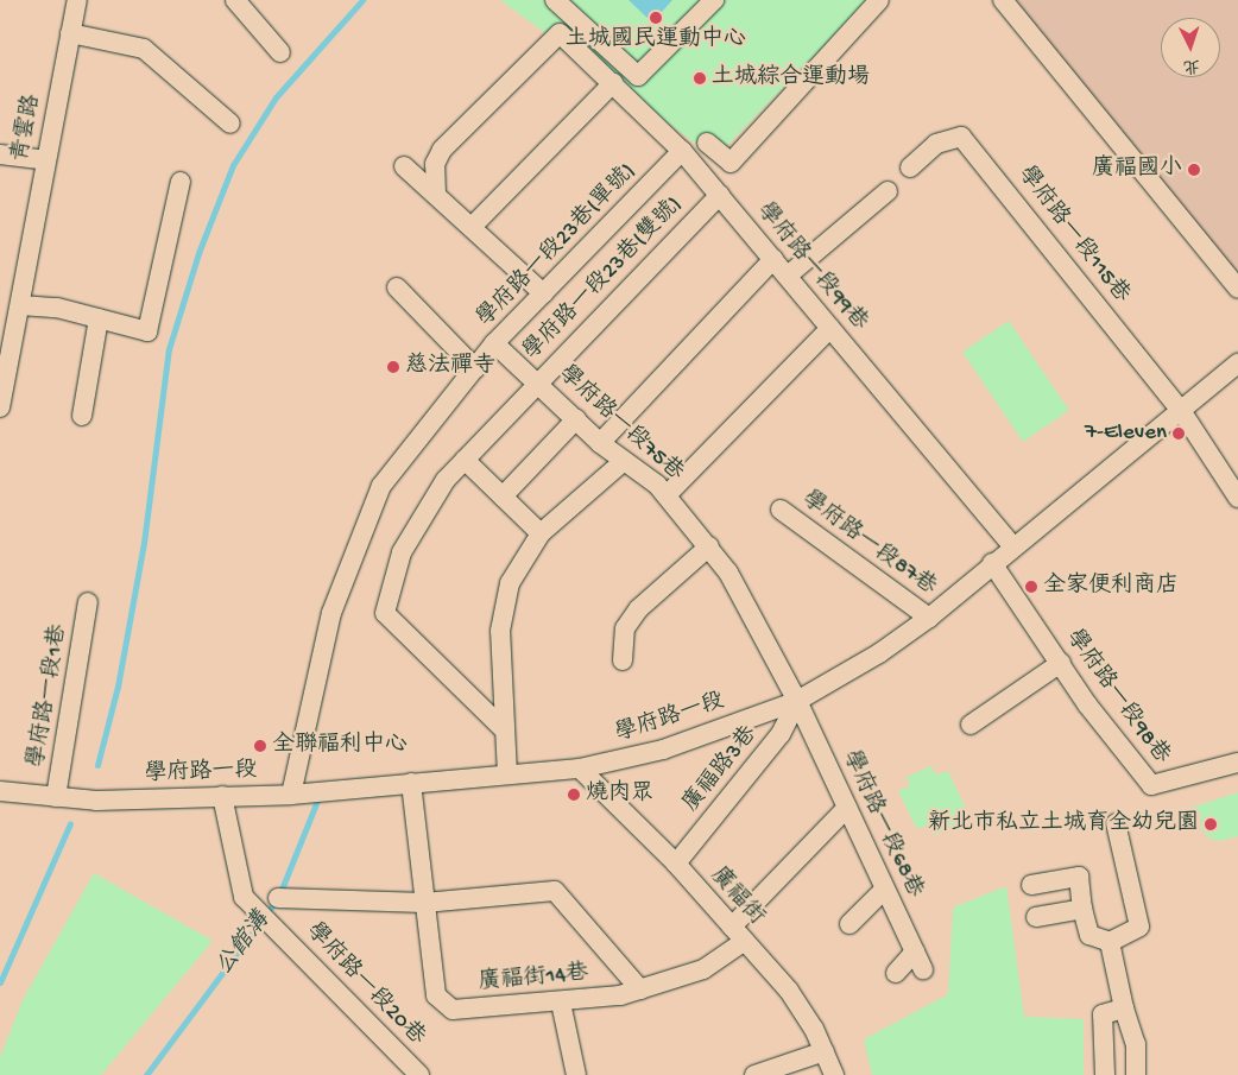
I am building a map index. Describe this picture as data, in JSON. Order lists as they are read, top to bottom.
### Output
{
  "streets": {
    "street": [
      "青雲路",
      "學府路一段115巷",
      "學府路一段23巷(單號)",
      "學府路一段99巷",
      "學府路一段23巷(雙號)",
      "學府路一段75巷",
      "學府路一段87巷",
      "學府路一段1巷",
      "學府路一段98巷",
      "學府路一段",
      "廣福路3巷",
      "學府路一段68巷",
      "廣福街",
      "廣福街14巷",
      "學府路一段20巷"
    ]
  },
  "crossings": [
    ["學府路一段115巷", "學府路一段"],
    ["學府路一段23巷(單號)", "學府路一段99巷"],
    ["學府路一段23巷(單號)", "學府路一段75巷"],
    ["學府路一段23巷(單號)", "學府路一段"],
    ["學府路一段99巷", "學府路一段23巷(雙號)"],
    ["學府路一段99巷", "學府路一段"],
    ["學府路一段23巷(雙號)", "學府路一段75巷"],
    ["學府路一段75巷", "學府路一段"],
    ["學府路一段75巷", "廣福路3巷"],
    ["學府路一段75巷", "學府路一段68巷"],
    ["學府路一段87巷", "學府路一段"],
    ["學府路一段1巷", "學府路一段"],
    ["學府路一段98巷", "學府路一段"],
    ["學府路一段", "廣福路3巷"],
    ["學府路一段", "學府路一段68巷"],
    ["學府路一段", "廣福街"],
    ["學府路一段", "學府路一段20巷"],
    ["廣福路3巷", "學府路一段68巷"],
    ["廣福路3巷", "廣福街"],
    ["廣福街", "廣福街14巷"]
  ],
  "water": ["公館溝"],
  "places": [
    "土城國民運動中心",
    "土城綜合運動場",
    "廣福國小",
    "慈法禪寺",
    "7-Eleven",
    "全家便利商店",
    "全聯福利中心",
    "燒肉眾",
    "新北市私立土城育全幼兒園"
  ],
  "north": "bottom"
}
